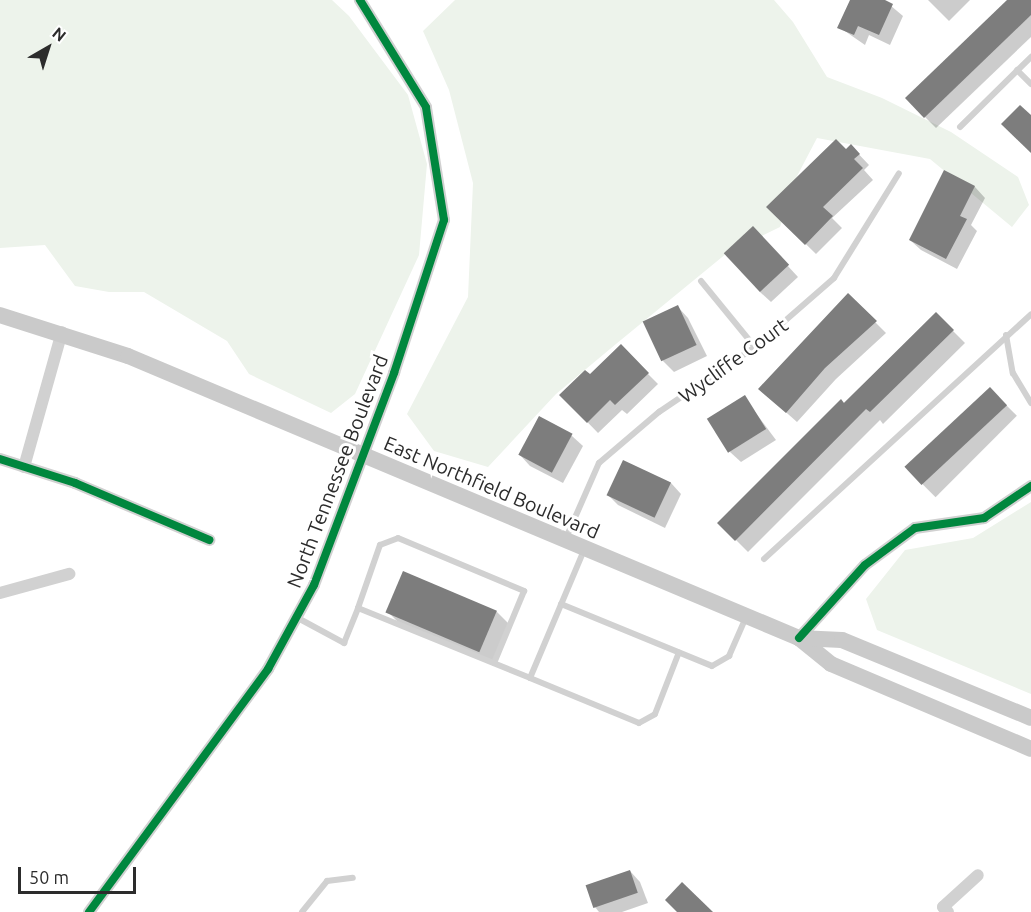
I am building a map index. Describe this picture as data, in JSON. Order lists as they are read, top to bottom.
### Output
{
  "streets": {
    "main road": ["East Northfield Boulevard"],
    "street": ["North Tennessee Boulevard"],
    "lane": ["Wycliffe Court"]
  },
  "crossings": [
    ["Wycliffe Court", "East Northfield Boulevard"],
    ["North Tennessee Boulevard", "East Northfield Boulevard"]
  ],
  "scale_bar": "50 m",
  "north": "top right"
}
